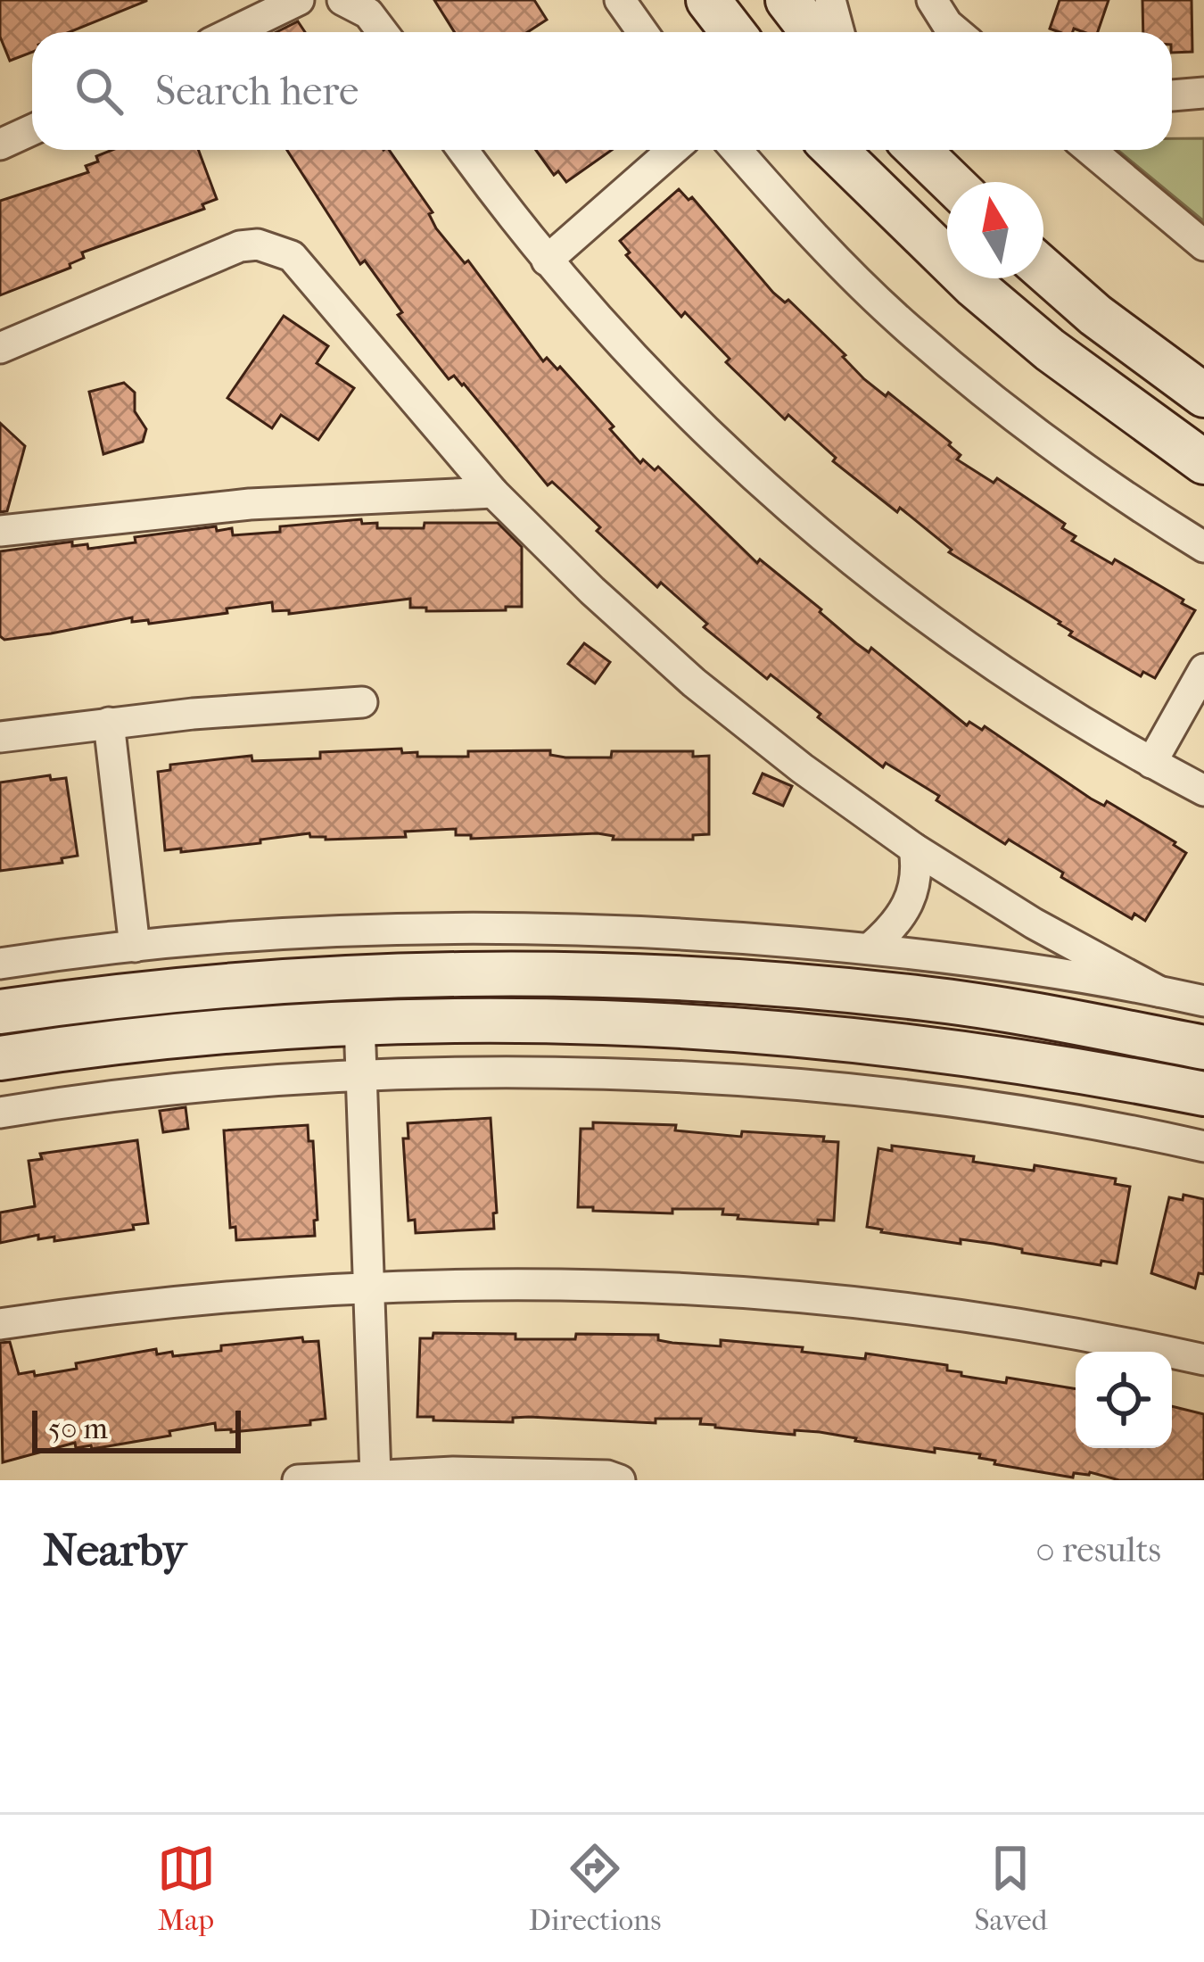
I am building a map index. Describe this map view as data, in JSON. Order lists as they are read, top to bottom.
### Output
{
  "scale_bar": "50 m",
  "north": "top",
  "page": {
    "search": "Search here",
    "scale": "50 m",
    "heading": ["Nearby", "0 results"],
    "nav": ["Map", "Directions", "Saved"]
  }
}
